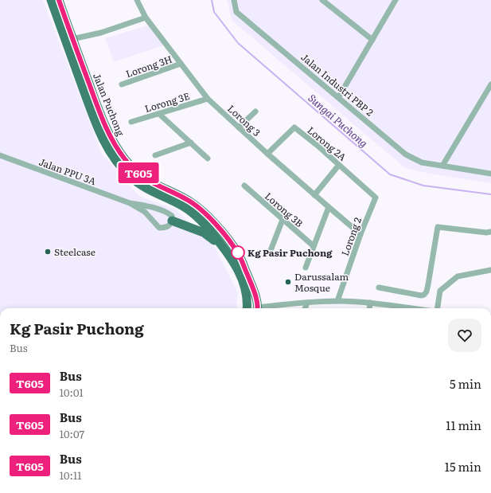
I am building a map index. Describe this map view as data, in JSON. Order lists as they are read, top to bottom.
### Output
{
  "streets": {
    "main road": ["Jalan Puchong"],
    "street": [
      "Lorong 3H",
      "Jalan Industri PBP 2",
      "Lorong 3E",
      "Lorong 3",
      "Lorong 2A",
      "Jalan PPU 3A",
      "Lorong 3B",
      "Lorong 2"
    ]
  },
  "crossings": [
    ["Lorong 3H", "Lorong 3"],
    ["Lorong 3E", "Lorong 3"],
    ["Lorong 3", "Lorong 2A"],
    ["Lorong 3", "Lorong 2"],
    ["Lorong 2A", "Lorong 2"]
  ],
  "water": ["Sungai Puchong"],
  "places": ["Steelcase", "Kg Pasir Puchong", "Darussalam Mosque"],
  "lines": ["bus line T605"],
  "page": {
    "on_map": "T605",
    "heading": ["Kg Pasir Puchong", "Bus"],
    "list": [
      {
        "mark": "T605",
        "name": "Bus",
        "note": "10:01",
        "value": "5 min"
      },
      {
        "mark": "T605",
        "name": "Bus",
        "note": "10:07",
        "value": "11 min"
      },
      {
        "mark": "T605",
        "name": "Bus",
        "note": "10:11",
        "value": "15 min"
      }
    ]
  }
}
